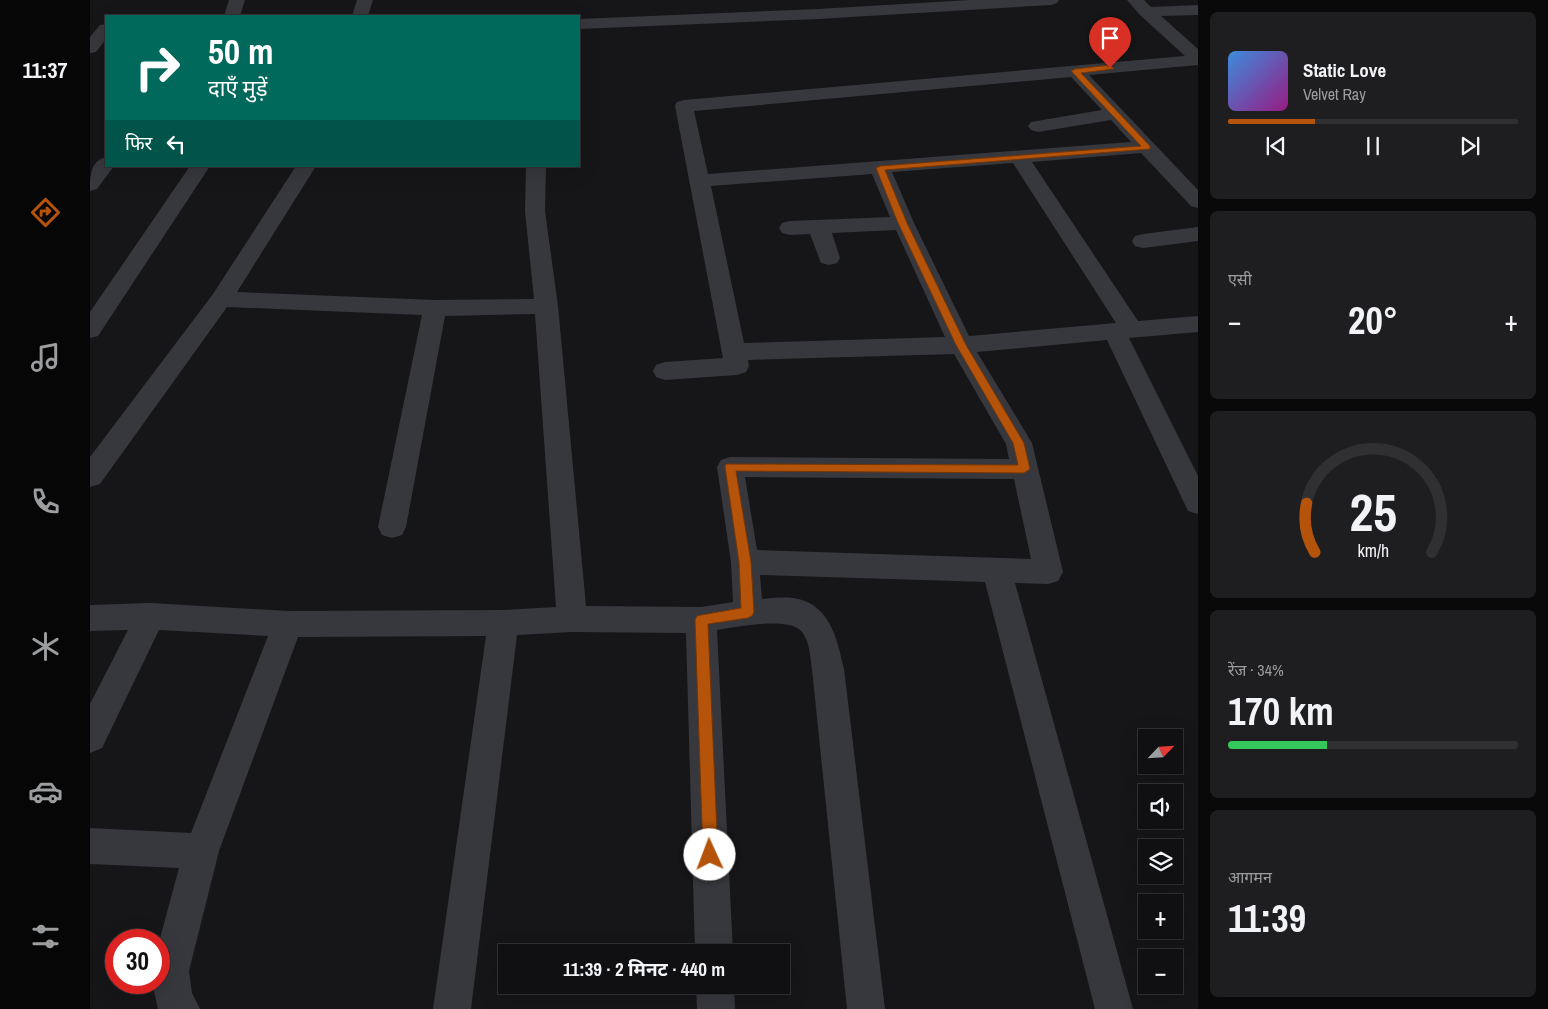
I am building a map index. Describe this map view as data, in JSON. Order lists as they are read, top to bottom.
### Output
{
  "north": "top right",
  "page": {
    "tabs": "11:37",
    "turn": ["50 m", "दाएँ मुड़ें"],
    "song": ["Static Love", "Velvet Ray"],
    "then": "फिर",
    "tile": [
      "एसी",
      ["रेंज · 34%", "170 km"],
      ["आगमन", "11:39"]
    ],
    "heat": ["−", "20°", "+"],
    "map_buttons": ["+", "−"],
    "limit": "30",
    "trip": "11:39 · 2 मिनट · 440 m",
    "gauge": ["25", "km/h"]
  }
}
